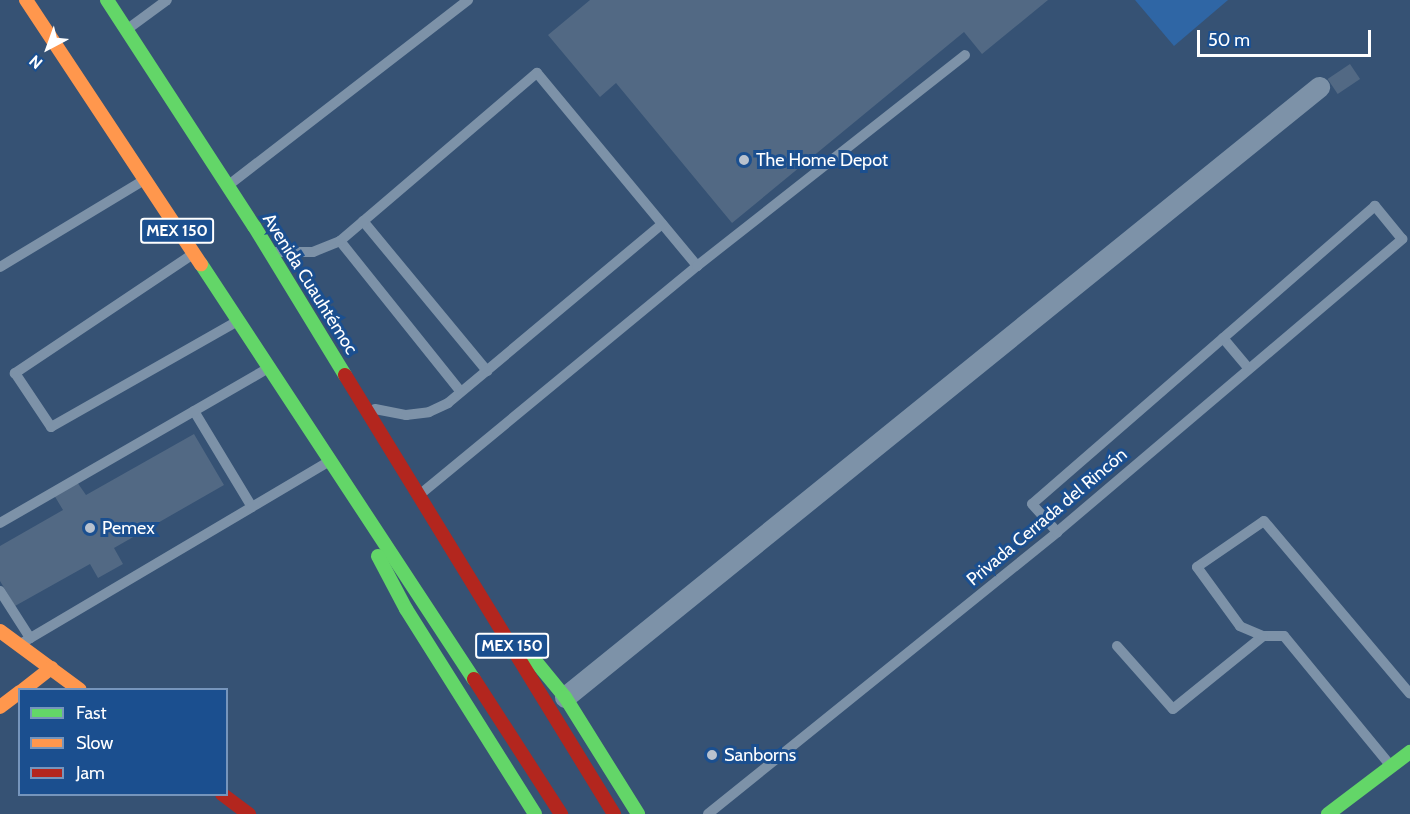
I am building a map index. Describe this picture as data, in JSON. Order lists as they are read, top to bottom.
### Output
{
  "streets": {
    "main road": ["MEX 150", "Avenida Cuauhtémoc"],
    "lane": ["Privada Cerrada del Rincón"]
  },
  "places": ["The Home Depot", "Pemex", "Sanborns"],
  "legend": ["Fast", "Slow", "Jam"],
  "scale_bar": "50 m",
  "north": "bottom left"
}
